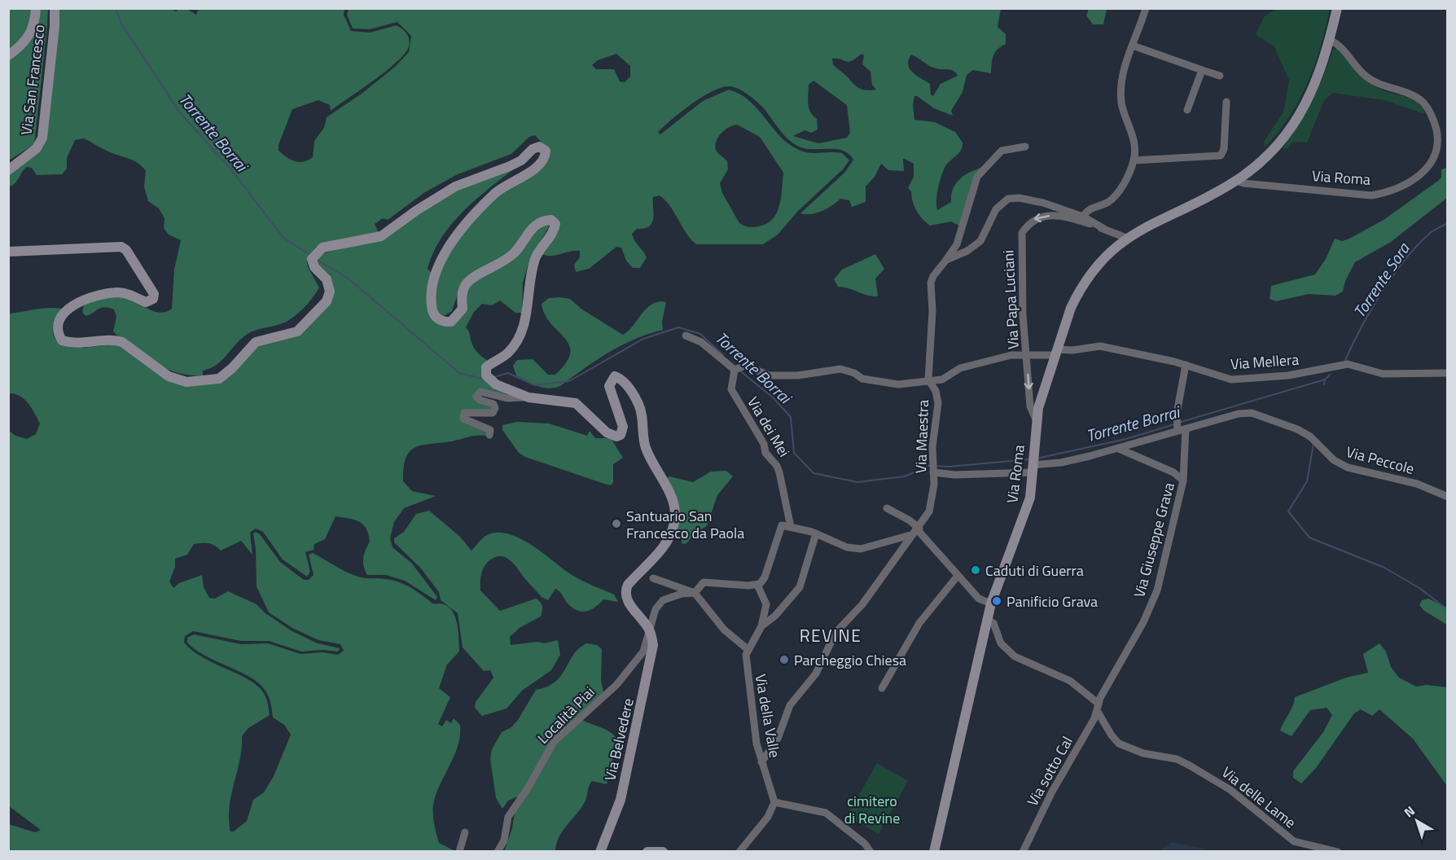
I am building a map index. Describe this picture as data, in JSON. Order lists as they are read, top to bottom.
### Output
{
  "streets": {
    "street": [
      "Via San Francesco",
      "Via Roma",
      "Via Papa Luciani",
      "Via Mellera",
      "Via dei Mei",
      "Via Maestra",
      "Via Peccole",
      "Via Giuseppe Grava",
      "Località Piai",
      "Via della Valle",
      "Via Belvedere",
      "Via sotto Cal",
      "Via delle Lame"
    ]
  },
  "crossings": [
    ["Via Roma", "Via Papa Luciani"],
    ["Via Roma", "Via Mellera"],
    ["Via Roma", "Via Peccole"],
    ["Via Roma", "Via delle Lame"],
    ["Via Papa Luciani", "Via Mellera"],
    ["Via Mellera", "Via dei Mei"],
    ["Via Mellera", "Via Maestra"],
    ["Via Mellera", "Via Giuseppe Grava"],
    ["Via Maestra", "Via Peccole"],
    ["Via Maestra", "Via della Valle"],
    ["Via Peccole", "Via Giuseppe Grava"],
    ["Via Giuseppe Grava", "Via sotto Cal"],
    ["Via Giuseppe Grava", "Via delle Lame"],
    ["Località Piai", "Via Belvedere"],
    ["Via sotto Cal", "Via delle Lame"]
  ],
  "districts": ["REVINE"],
  "water": ["Torrente Borrai", "Torrente Sora"],
  "parks": ["cimitero di Revine"],
  "places": [
    "Santuario San Francesco da Paola",
    "Caduti di Guerra",
    "Panificio Grava",
    "Parcheggio Chiesa"
  ],
  "north": "top left"
}
